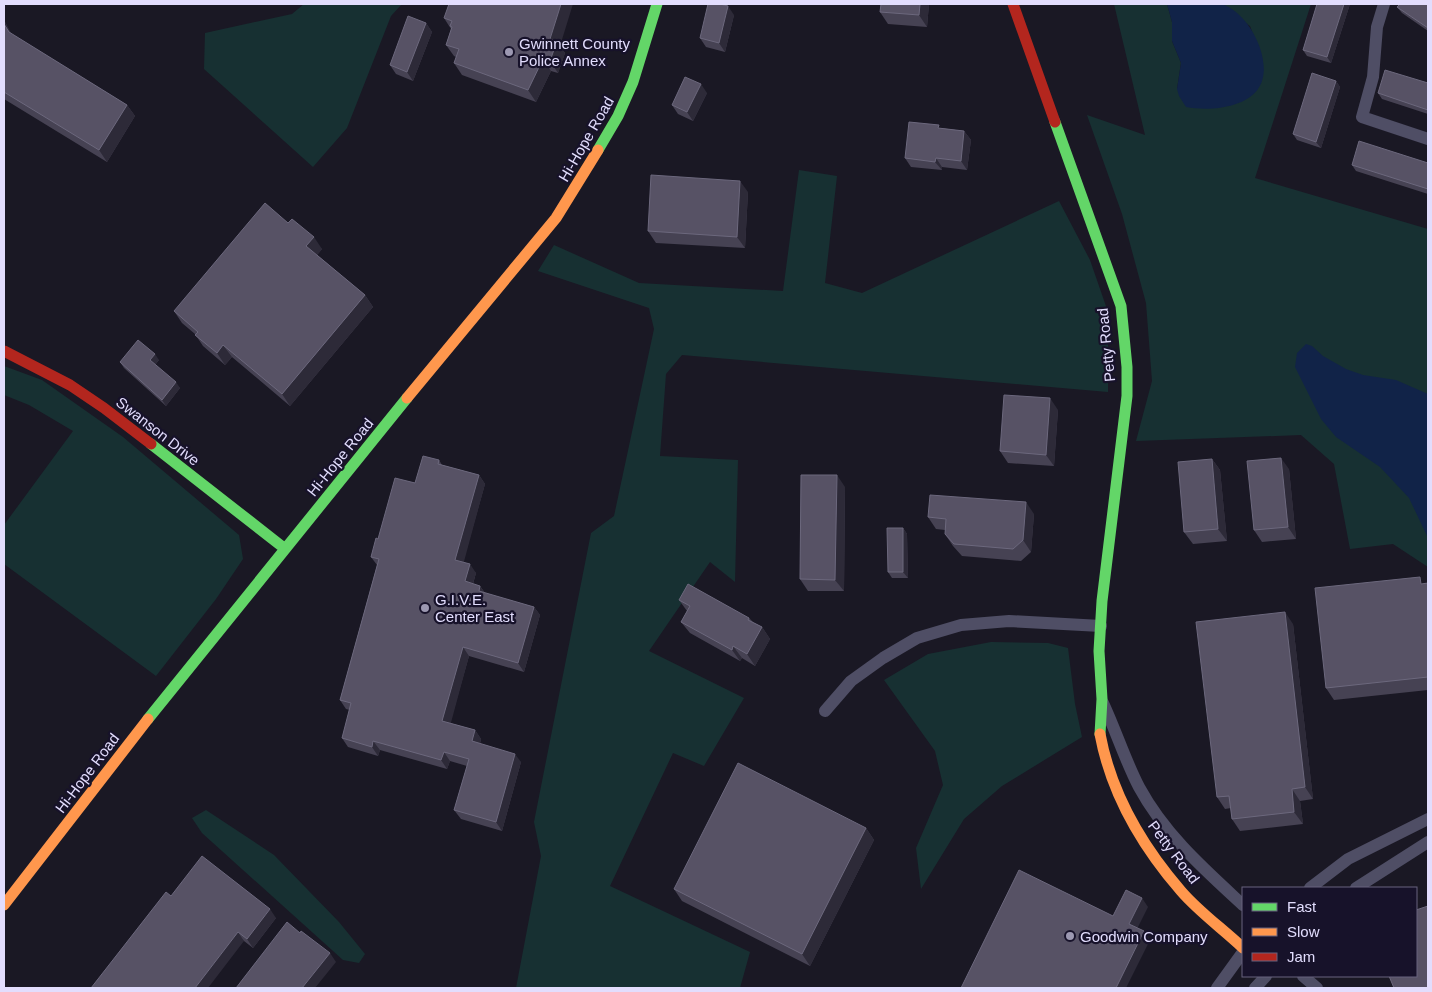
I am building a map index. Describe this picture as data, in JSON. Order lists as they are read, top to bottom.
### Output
{
  "streets": {
    "street": ["Hi-Hope Road", "Petty Road", "Swanson Drive"]
  },
  "crossings": [
    ["Hi-Hope Road", "Swanson Drive"]
  ],
  "places": ["Gwinnett County Police Annex", "G.I.V.E. Center East", "Goodwin Company"],
  "legend": ["Fast", "Slow", "Jam"]
}
